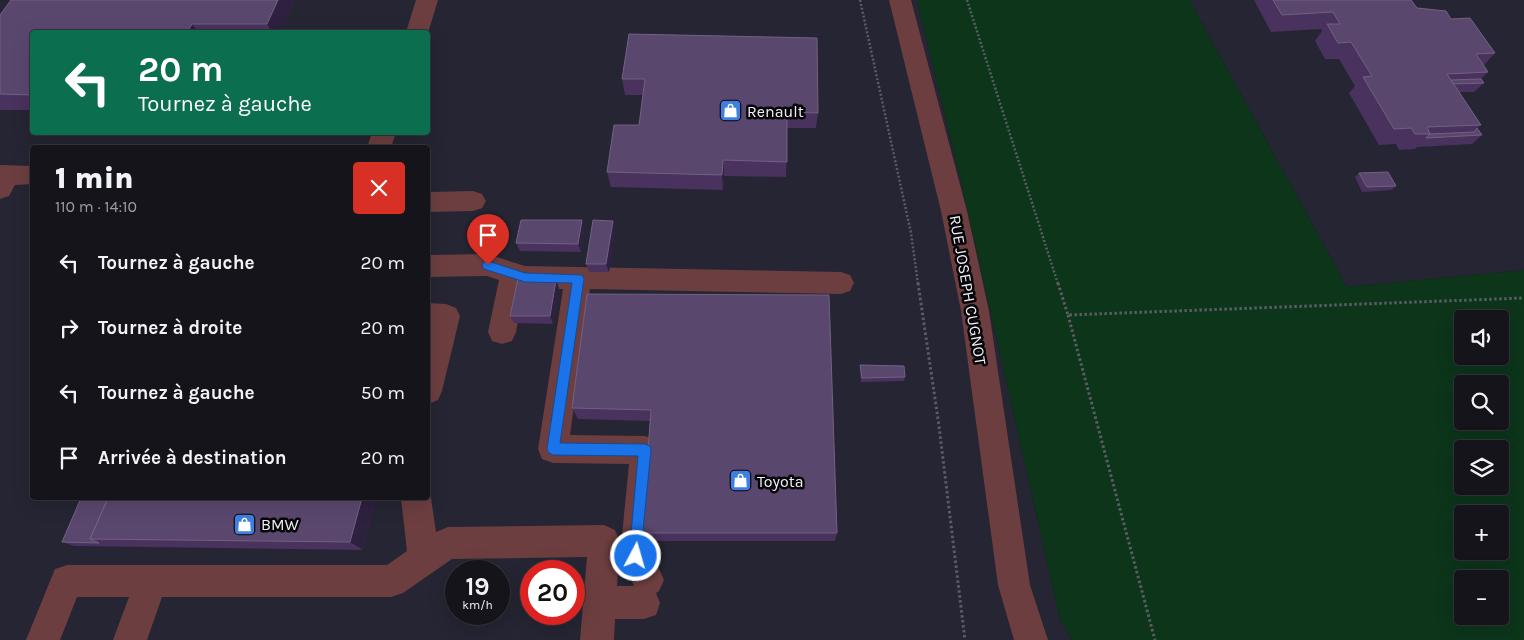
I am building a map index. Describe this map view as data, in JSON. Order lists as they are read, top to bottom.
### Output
{
  "streets": {
    "street": ["RUE JOSEPH CUGNOT"]
  },
  "places": {
    "shop": ["Renault", "Toyota", "BMW"]
  },
  "page": {
    "turn": ["20 m", "Tournez à gauche"],
    "heading": ["1 min", "110 m · 14:10"],
    "list": [
      {
        "name": "Tournez à gauche",
        "value": "20 m"
      },
      {
        "name": "Tournez à droite",
        "value": "20 m"
      },
      {
        "name": "Tournez à gauche",
        "value": "50 m"
      },
      {
        "name": "Arrivée à destination",
        "value": "20 m"
      }
    ],
    "map_buttons": ["+", "−"],
    "speed": "19 km/h",
    "limit": "20"
  }
}
